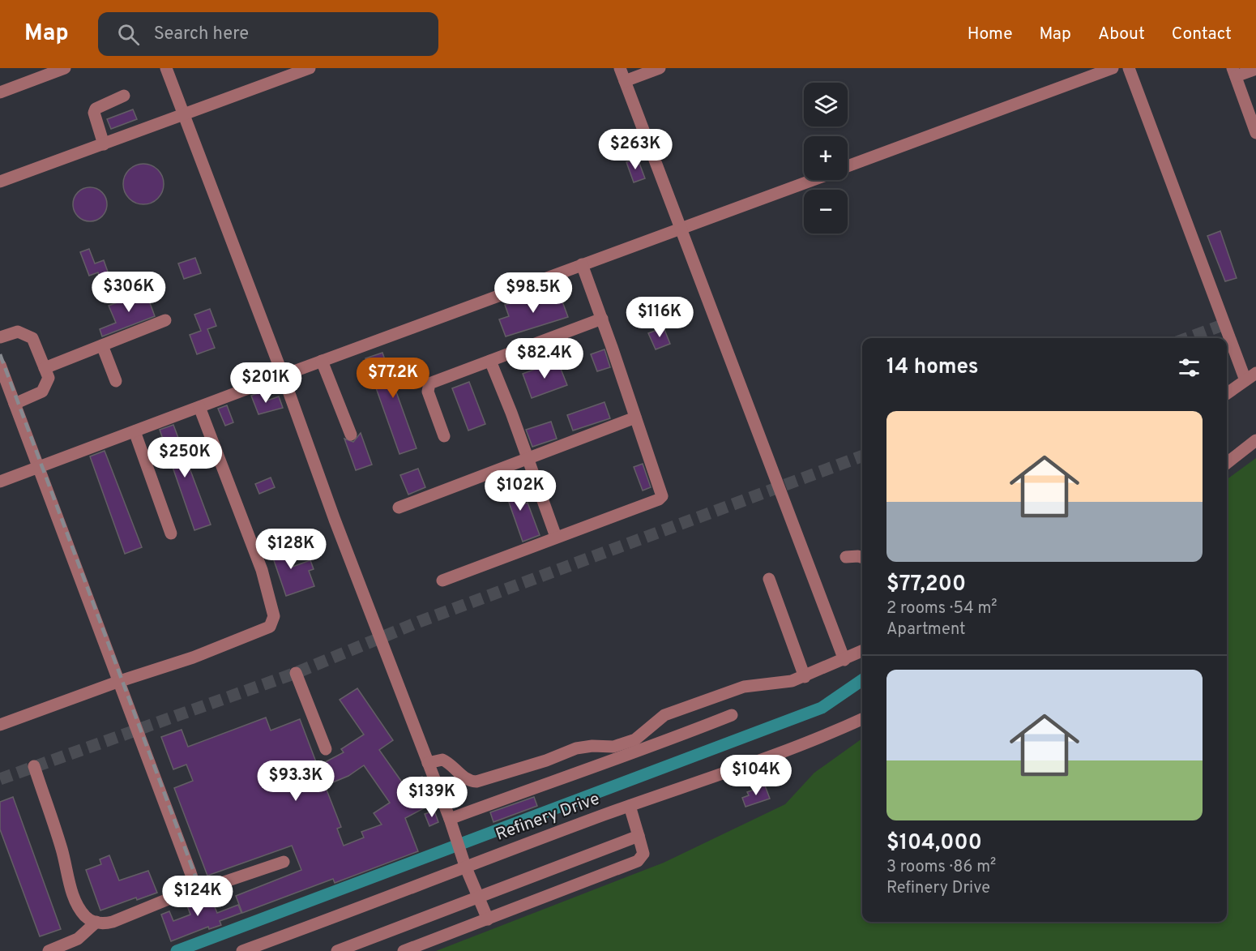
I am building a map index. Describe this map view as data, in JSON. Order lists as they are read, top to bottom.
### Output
{
  "streets": {
    "street": ["Refinery Drive"]
  },
  "page": {
    "header": "Map",
    "search": "Search here",
    "nav": [
      "Home",
      "Map",
      "About",
      "Contact"
    ],
    "map_buttons": ["+", "−"],
    "price": [
      "$263K",
      "$306K",
      "$98.5K",
      "$116K",
      "$82.4K",
      "$77.2K",
      "$201K",
      "$250K",
      "$102K",
      "$128K",
      "$104K",
      "$93.3K",
      "$139K",
      "$124K"
    ],
    "heading": "14 homes",
    "list": [
      {
        "name": "$77,200",
        "note": "2 rooms · 54 m² · Apartment"
      },
      {
        "name": "$104,000",
        "note": "3 rooms · 86 m² · Refinery Drive"
      }
    ]
  }
}
